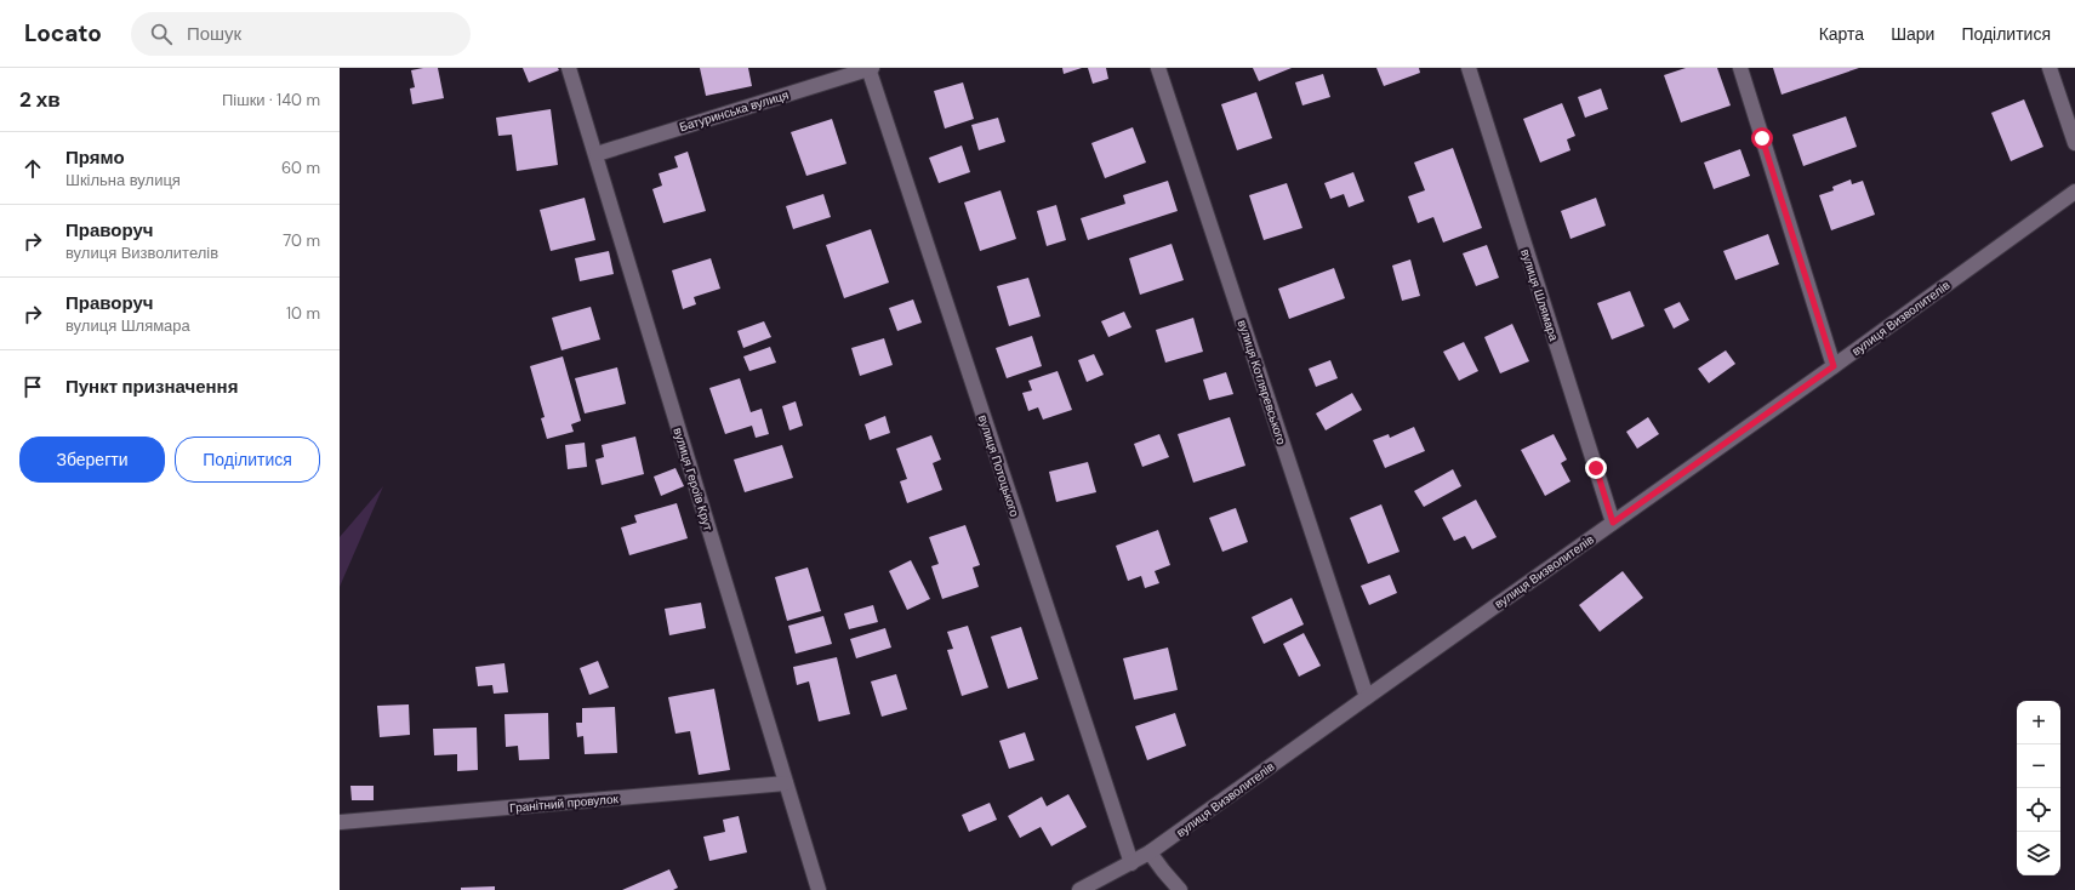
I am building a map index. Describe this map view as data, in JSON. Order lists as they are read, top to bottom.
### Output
{
  "streets": {
    "street": [
      "Батуринська вулиця",
      "вулиця Шлямара",
      "вулиця Визволителів",
      "вулиця Котляревського",
      "вулиця Потоцького",
      "вулиця Героїв Крут",
      "Гранітний провулок"
    ]
  },
  "crossings": [
    ["Батуринська вулиця", "вулиця Потоцького"],
    ["Батуринська вулиця", "вулиця Героїв Крут"],
    ["вулиця Шлямара", "вулиця Визволителів"],
    ["вулиця Визволителів", "вулиця Котляревського"],
    ["вулиця Визволителів", "вулиця Потоцького"],
    ["вулиця Героїв Крут", "Гранітний провулок"]
  ],
  "page": {
    "header": "Locato",
    "search": "Пошук",
    "nav": ["Карта", "Шари", "Поділитися"],
    "heading": ["2 хв", "Пішки · 140 m"],
    "list": [
      ["Прямо", "Шкільна вулиця", "60 m"],
      ["Праворуч", "вулиця Визволителів", "70 m"],
      ["Праворуч", "вулиця Шлямара", "10 m"],
      "Пункт призначення"
    ],
    "buttons": ["Зберегти", "Поділитися"],
    "map_buttons": ["+", "−"]
  }
}
